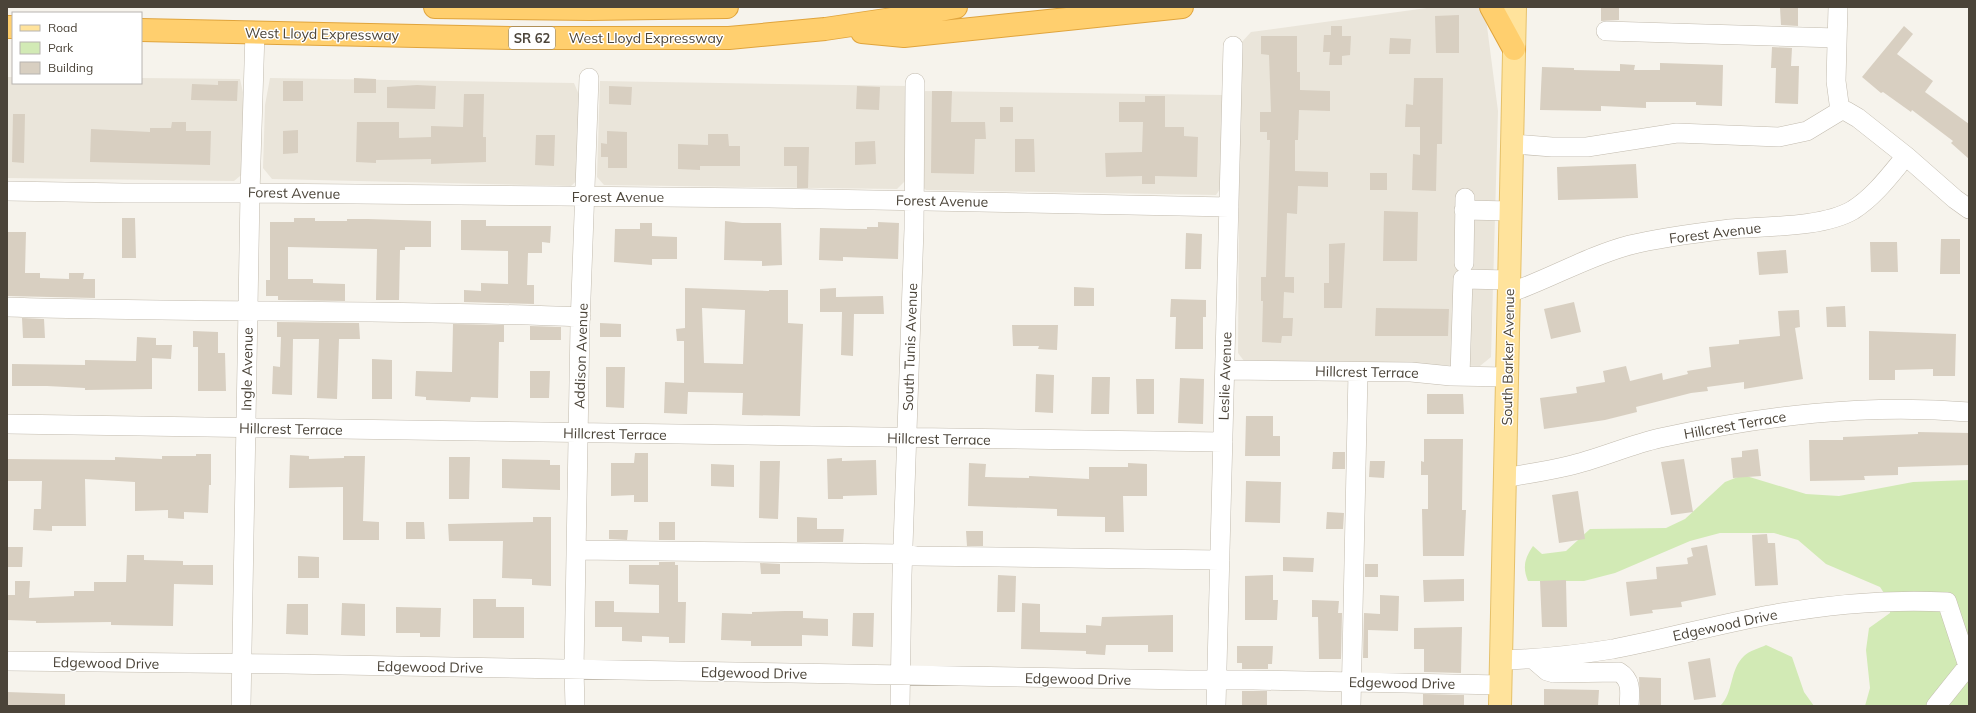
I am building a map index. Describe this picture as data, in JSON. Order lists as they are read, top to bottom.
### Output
{
  "streets": {
    "highway": ["West Lloyd Expressway", "SR 62"],
    "main road": ["South Barker Avenue"],
    "street": [
      "Forest Avenue",
      "South Tunis Avenue",
      "Addison Avenue",
      "Ingle Avenue",
      "Hillcrest Terrace",
      "Leslie Avenue",
      "Edgewood Drive"
    ]
  },
  "crossings": [
    ["West Lloyd Expressway", "Ingle Avenue"],
    ["Forest Avenue", "South Tunis Avenue"],
    ["Forest Avenue", "Addison Avenue"],
    ["Forest Avenue", "South Barker Avenue"],
    ["Forest Avenue", "Ingle Avenue"],
    ["Forest Avenue", "Leslie Avenue"],
    ["South Tunis Avenue", "Hillcrest Terrace"],
    ["South Tunis Avenue", "Edgewood Drive"],
    ["Addison Avenue", "Hillcrest Terrace"],
    ["Addison Avenue", "Edgewood Drive"],
    ["South Barker Avenue", "Hillcrest Terrace"],
    ["South Barker Avenue", "Edgewood Drive"],
    ["Ingle Avenue", "Hillcrest Terrace"],
    ["Ingle Avenue", "Edgewood Drive"],
    ["Hillcrest Terrace", "Leslie Avenue"],
    ["Leslie Avenue", "Edgewood Drive"]
  ],
  "legend": ["Road", "Park", "Building"]
}
